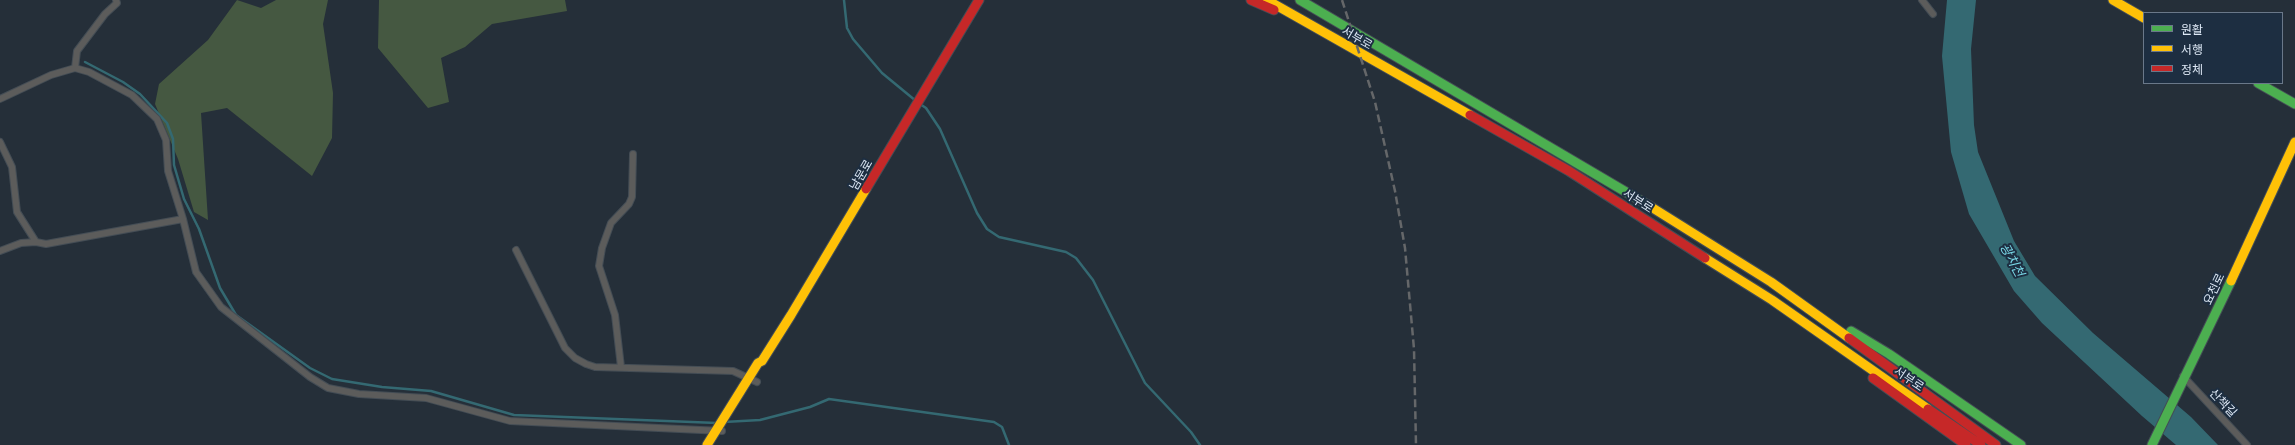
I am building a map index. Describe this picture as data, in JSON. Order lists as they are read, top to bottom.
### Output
{
  "streets": {
    "main road": ["서부로", "남문로", "요천로"],
    "street": ["산책길"]
  },
  "crossings": [
    ["요천로", "산책길"]
  ],
  "water": ["광치천"],
  "legend": ["원활", "서행", "정체"]
}
